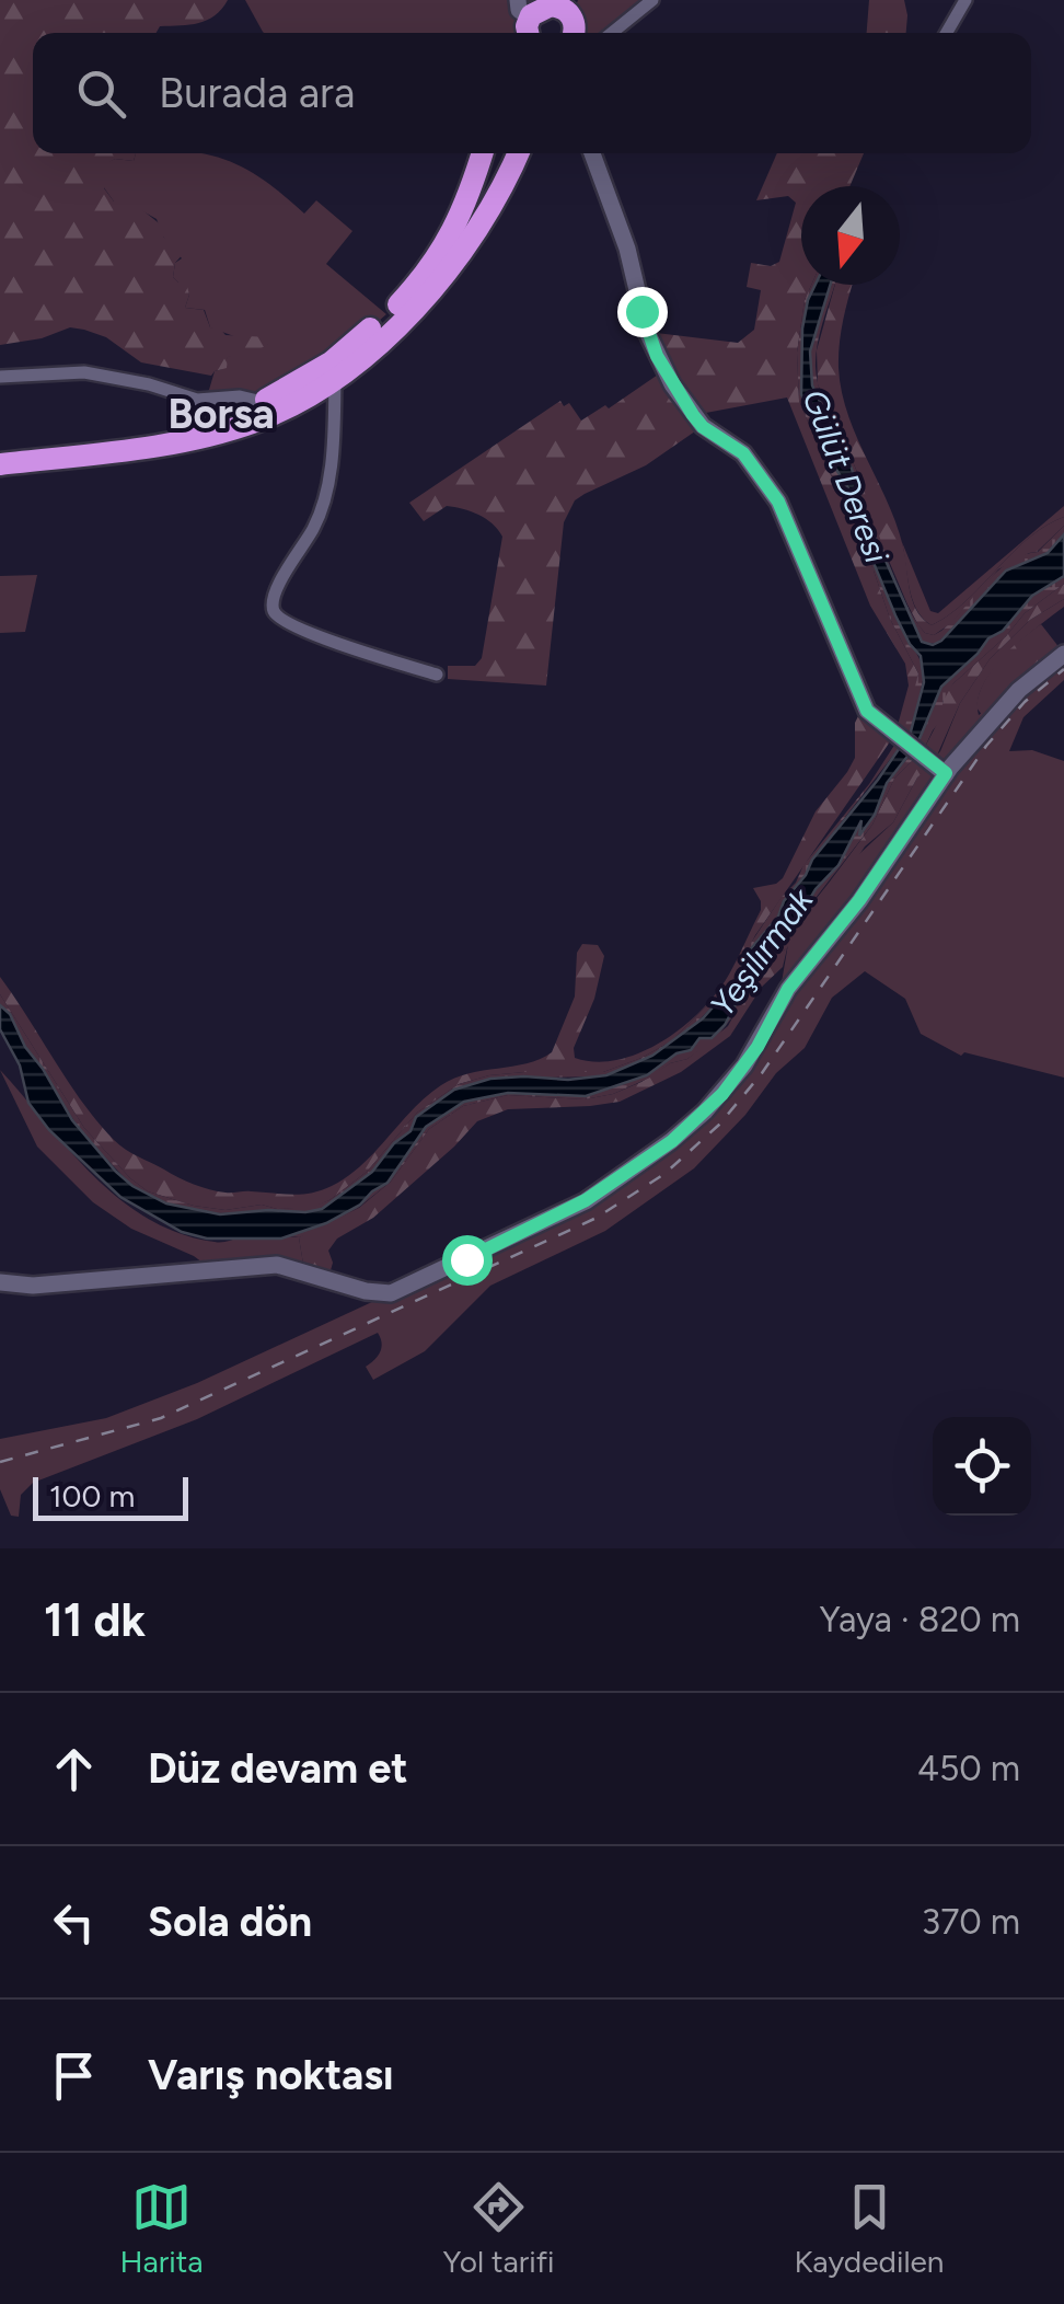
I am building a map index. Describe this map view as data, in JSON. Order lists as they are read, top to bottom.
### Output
{
  "districts": ["Borsa"],
  "water": ["Gülüt Deresi", "Yeşilırmak"],
  "scale_bar": "100 m",
  "north": "bottom",
  "page": {
    "search": "Burada ara",
    "scale": "100 m",
    "heading": ["11 dk", "Yaya · 820 m"],
    "list": [
      ["Düz devam et", "450 m"],
      ["Sola dön", "370 m"],
      "Varış noktası"
    ],
    "nav": ["Harita", "Yol tarifi", "Kaydedilen"]
  }
}
